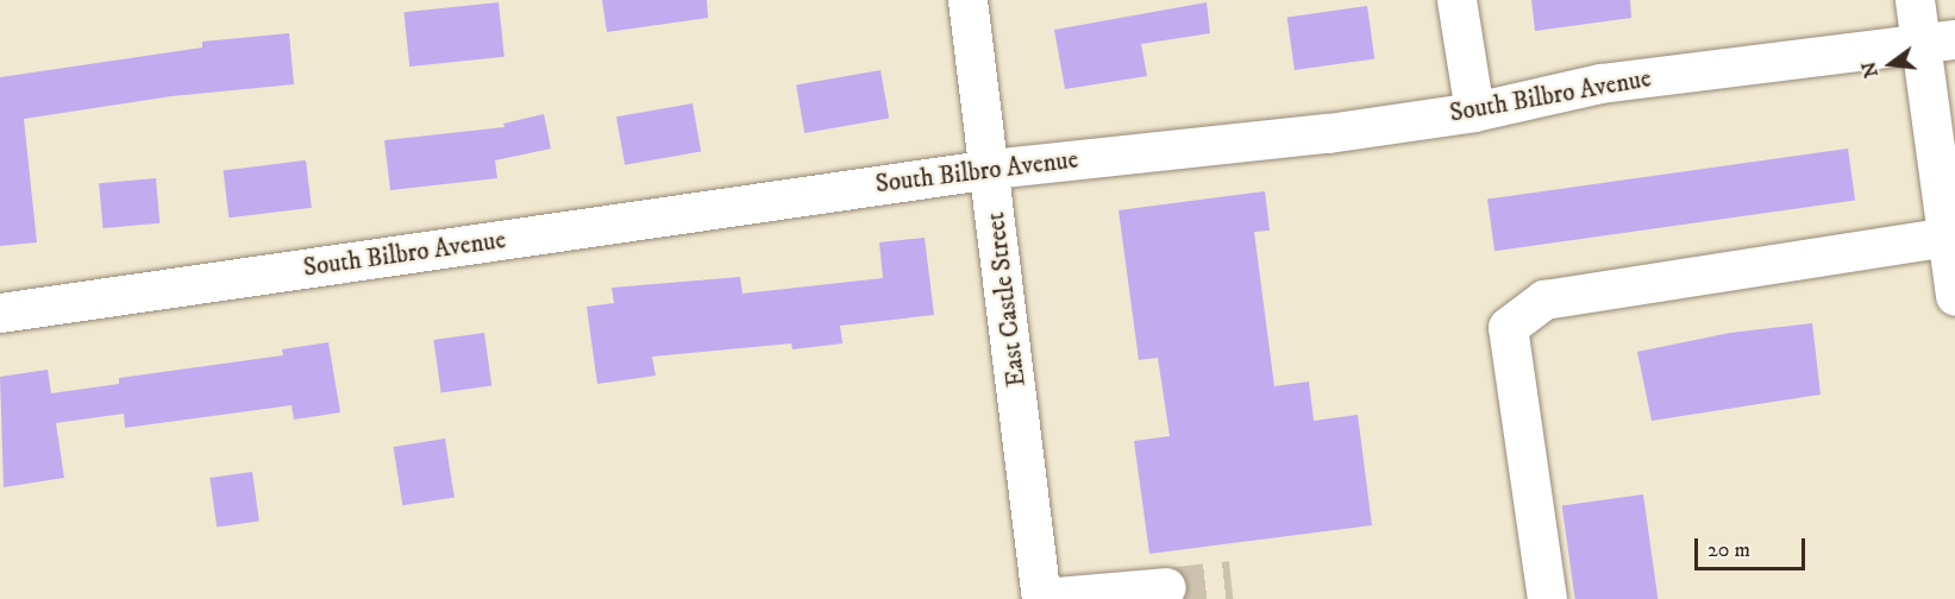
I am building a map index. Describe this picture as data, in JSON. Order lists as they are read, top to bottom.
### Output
{
  "streets": {
    "street": ["South Bilbro Avenue", "East Castle Street"]
  },
  "crossings": [
    ["South Bilbro Avenue", "East Castle Street"]
  ],
  "scale_bar": "20 m",
  "north": "left"
}
